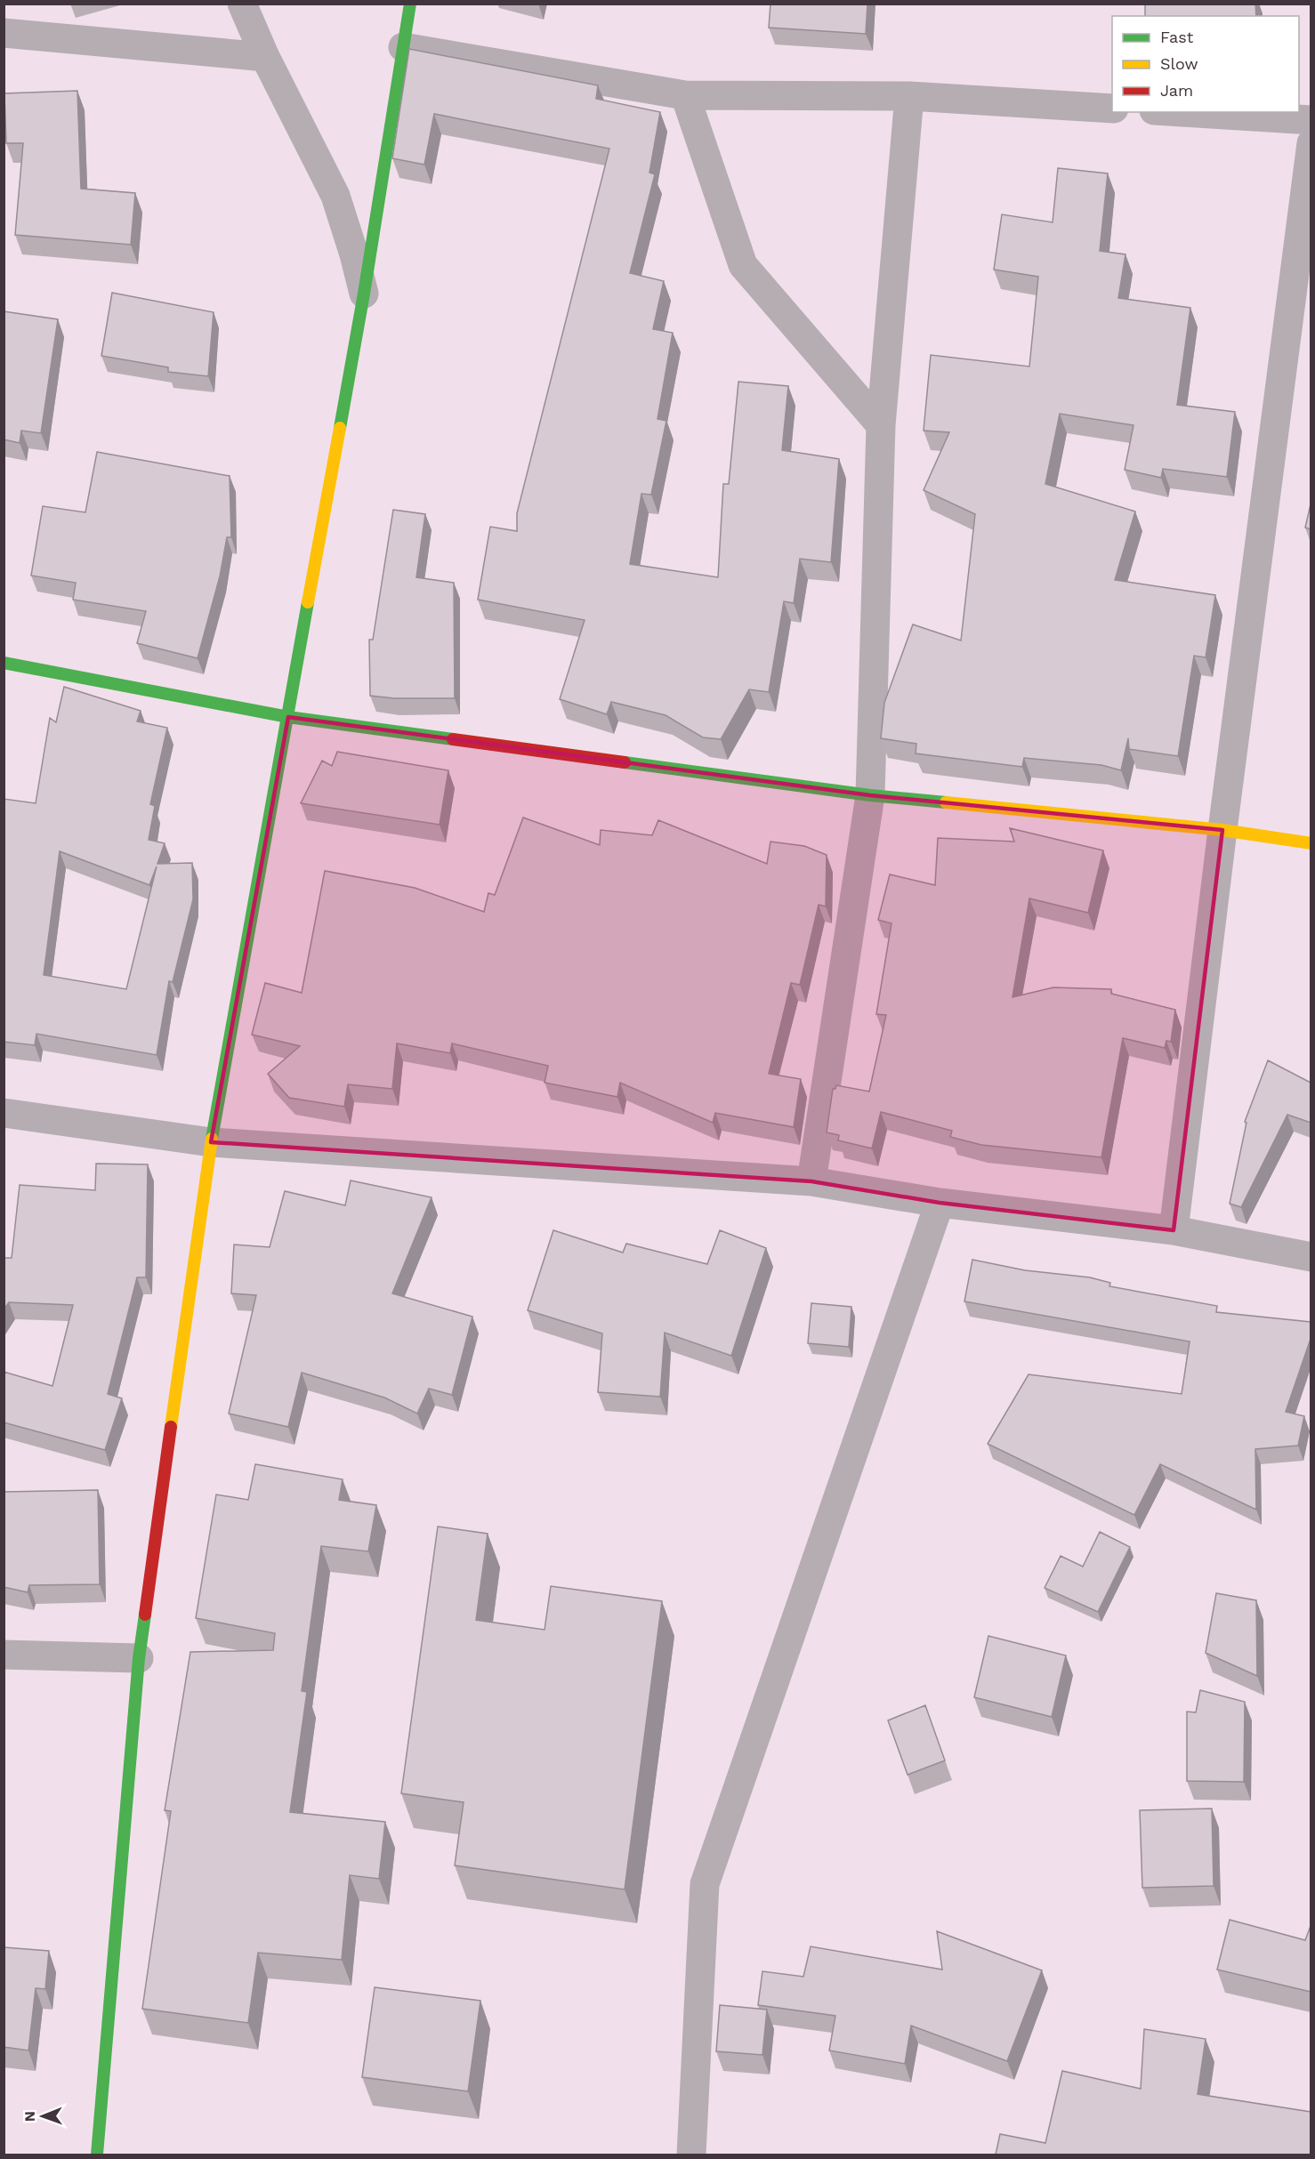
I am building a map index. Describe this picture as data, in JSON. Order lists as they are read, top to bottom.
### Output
{
  "legend": ["Fast", "Slow", "Jam"],
  "north": "left"
}
